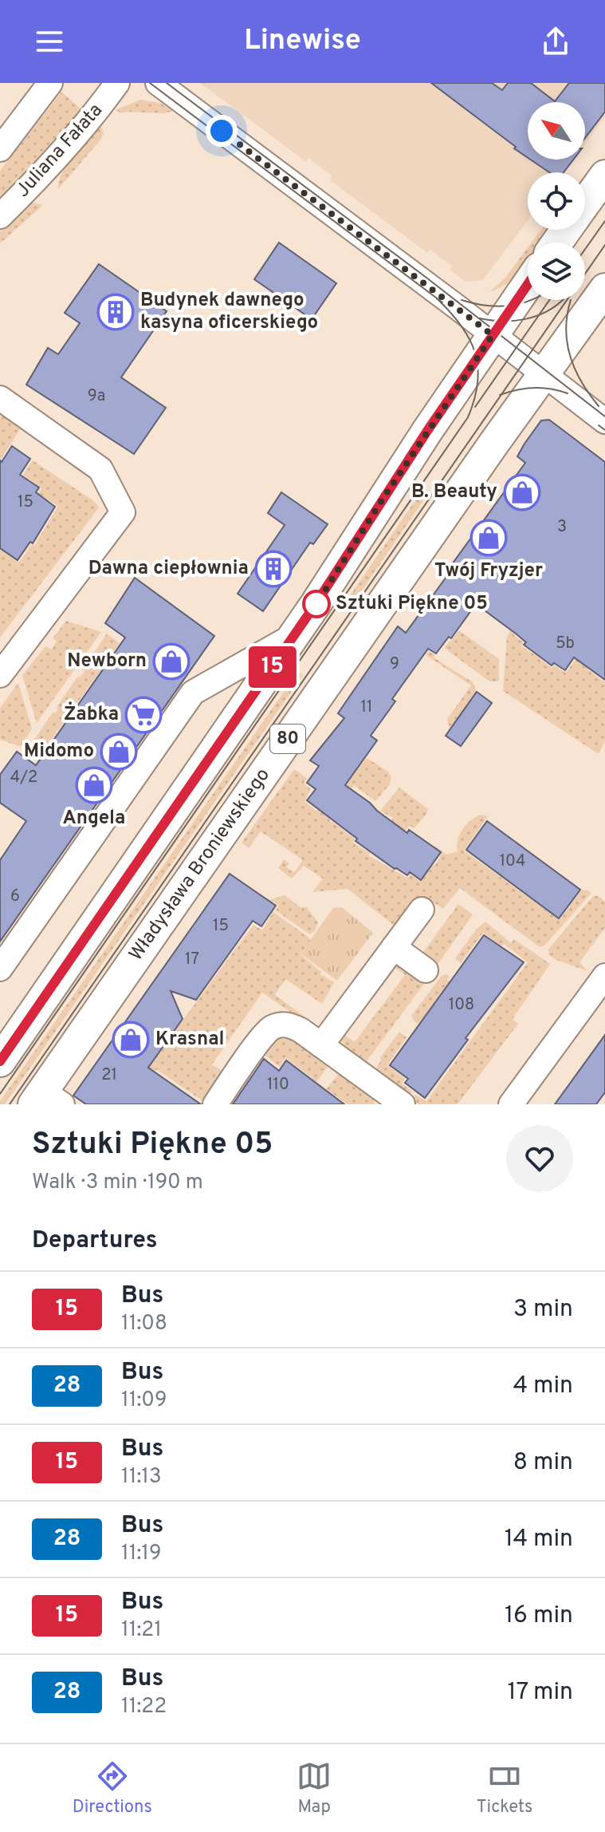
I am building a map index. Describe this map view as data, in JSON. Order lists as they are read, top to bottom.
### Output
{
  "streets": {
    "main road": ["80", "Władysława Broniewskiego"],
    "street": ["Juliana Fałata"]
  },
  "crossings": [
    ["80", "Władysława Broniewskiego"]
  ],
  "places": {
    "building": ["Budynek dawnego kasyna oficerskiego", "Dawna ciepłownia"],
    "shop": [
      "B. Beauty",
      "Twój Fryzjer",
      "Newborn",
      "Midomo",
      "Angela",
      "Krasnal"
    ],
    "other": ["Sztuki Piękne 05"],
    "supermarket": ["Żabka"]
  },
  "lines": ["bus line 15"],
  "house_numbers": [
    "9a",
    "15",
    "3",
    "5b",
    "9",
    "11",
    "4/2",
    "104",
    "6",
    "15",
    "17",
    "108",
    "21",
    "110"
  ],
  "north": "top left",
  "page": {
    "header": "Linewise",
    "on_map": "15",
    "heading": [
      ["Sztuki Piękne 05", "Walk · 3 min · 190 m"],
      "Departures"
    ],
    "list": [
      {
        "mark": "15",
        "name": "Bus",
        "note": "11:08",
        "value": "3 min"
      },
      {
        "mark": "28",
        "name": "Bus",
        "note": "11:09",
        "value": "4 min"
      },
      {
        "mark": "15",
        "name": "Bus",
        "note": "11:13",
        "value": "8 min"
      },
      {
        "mark": "28",
        "name": "Bus",
        "note": "11:19",
        "value": "14 min"
      },
      {
        "mark": "15",
        "name": "Bus",
        "note": "11:21",
        "value": "16 min"
      },
      {
        "mark": "28",
        "name": "Bus",
        "note": "11:22",
        "value": "17 min"
      }
    ],
    "tabs": ["Directions", "Map", "Tickets"]
  }
}
